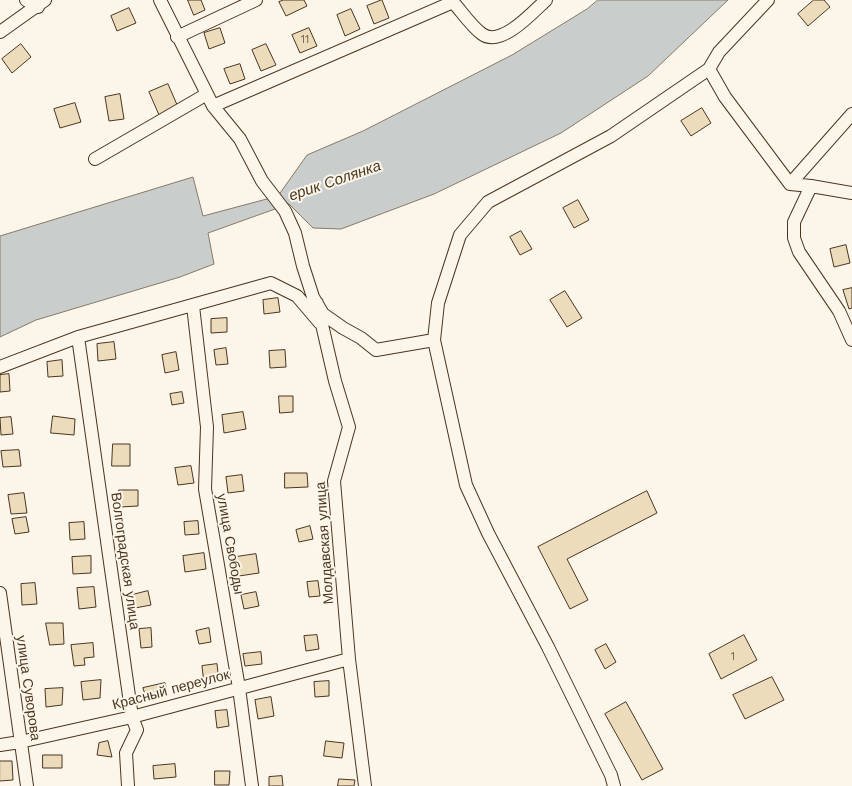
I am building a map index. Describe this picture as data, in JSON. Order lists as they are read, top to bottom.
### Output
{
  "streets": {
    "street": [
      "Молдавская улица",
      "улица Свободы",
      "Волгоградская улица",
      "улица Суворова",
      "Красный переулок"
    ]
  },
  "crossings": [
    ["Молдавская улица", "Красный переулок"],
    ["улица Свободы", "Красный переулок"],
    ["Волгоградская улица", "Красный переулок"],
    ["улица Суворова", "Красный переулок"]
  ],
  "water": ["ерик Солянка"],
  "house_numbers": ["11", "1"]
}
